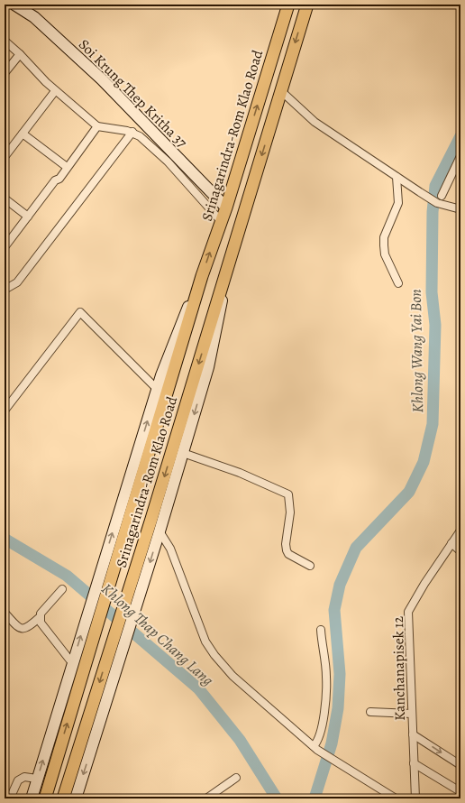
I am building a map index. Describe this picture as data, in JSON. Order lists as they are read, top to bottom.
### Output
{
  "streets": {
    "main road": ["Soi Krung Thep Kritha 37", "Srinagarindra-Rom Klao Road"],
    "street": ["Kanchanapisek 12"]
  },
  "crossings": [
    ["Soi Krung Thep Kritha 37", "Srinagarindra-Rom Klao Road"]
  ],
  "water": ["Khlong Wang Yai Bon", "Khlong Thap Chang Lang"]
}
